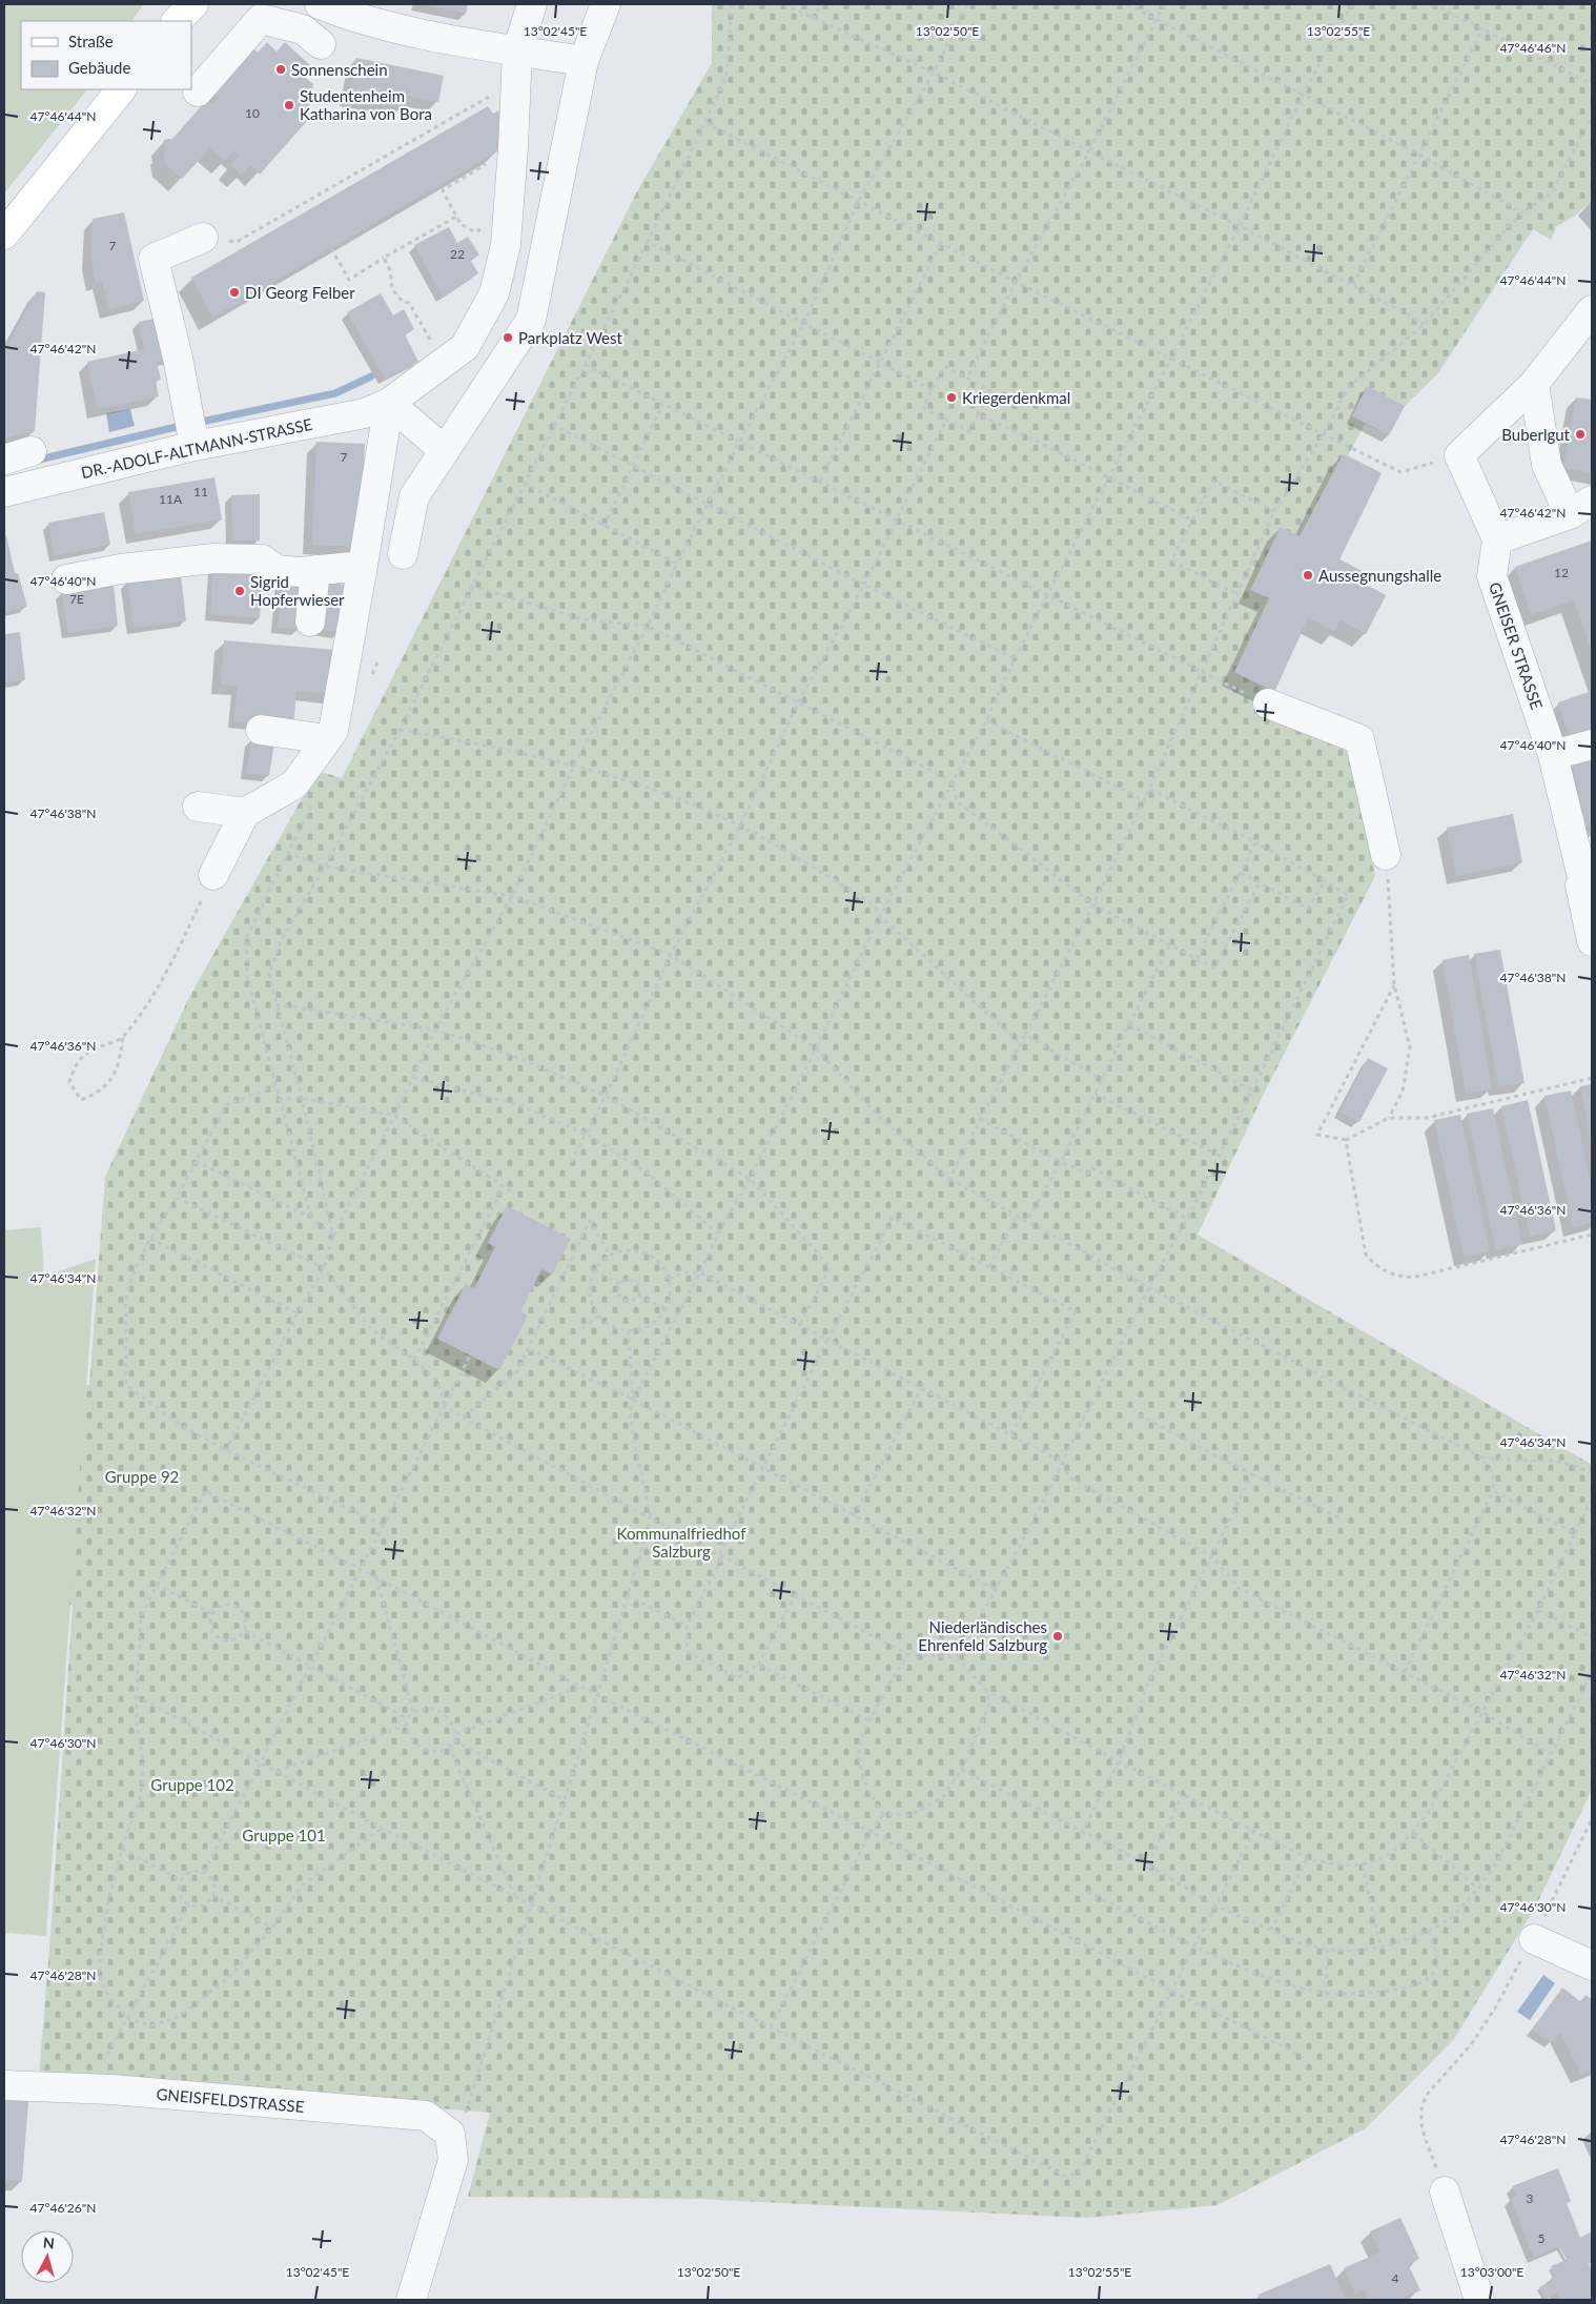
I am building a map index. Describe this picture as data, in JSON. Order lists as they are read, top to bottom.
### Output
{
  "streets": {
    "street": ["DR.-ADOLF-ALTMANN-STRASSE", "GNEISER STRASSE", "GNEISFELDSTRASSE"]
  },
  "parks": [
    "Gruppe 92",
    "Kommunalfriedhof Salzburg",
    "Gruppe 102",
    "Gruppe 101"
  ],
  "places": [
    "Sonnenschein",
    "Studentenheim Katharina von Bora",
    "DI Georg Felber",
    "Parkplatz West",
    "Kriegerdenkmal",
    "Buberlgut",
    "Aussegnungshalle",
    "Sigrid Hopferwieser",
    "Niederländisches Ehrenfeld Salzburg"
  ],
  "house_numbers": [
    "10",
    "7",
    "22",
    "7",
    "11",
    "11A",
    "12",
    "7E",
    "3",
    "5",
    "4"
  ],
  "legend": ["Straße", "Gebäude"],
  "north": "top",
  "coordinates": [
    "13°02'45\"E",
    "13°02'50\"E",
    "13°02'55\"E",
    "47°46'46\"N",
    "47°46'44\"N",
    "47°46'42\"N",
    "47°46'40\"N",
    "47°46'38\"N",
    "47°46'36\"N",
    "47°46'34\"N",
    "47°46'32\"N",
    "47°46'30\"N",
    "47°46'28\"N",
    "47°46'26\"N",
    "13°03'00\"E"
  ]
}
